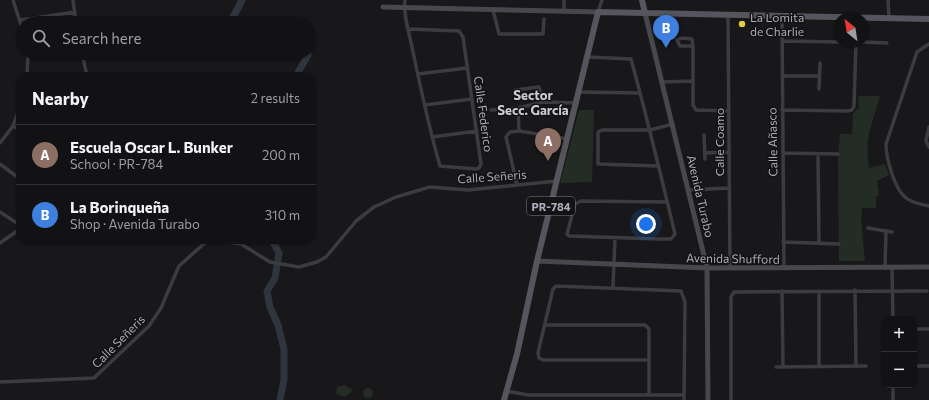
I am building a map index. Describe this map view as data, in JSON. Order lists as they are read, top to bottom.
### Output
{
  "streets": {
    "main road": ["Avenida Turabo", "PR-784"],
    "street": [
      "Calle Federico",
      "Calle Coamo",
      "Calle Añasco",
      "Calle Señeris",
      "Avenida Shufford"
    ]
  },
  "crossings": [
    ["Calle Coamo", "Avenida Shufford"],
    ["Calle Añasco", "Avenida Shufford"],
    ["Calle Señeris", "PR-784"],
    ["Avenida Turabo", "Avenida Shufford"],
    ["PR-784", "Avenida Shufford"]
  ],
  "districts": ["Sector Secc. García"],
  "places": ["La Lomita de Charlie"],
  "north": "top left",
  "page": {
    "pins": ["B", "A"],
    "search": "Search here",
    "heading": ["Nearby", "2 results"],
    "list": [
      {
        "mark": "A",
        "name": "Escuela Oscar L. Bunker",
        "note": "School · PR-784",
        "value": "200 m"
      },
      {
        "mark": "B",
        "name": "La Borinqueña",
        "note": "Shop · Avenida Turabo",
        "value": "310 m"
      }
    ],
    "map_buttons": ["+", "−"]
  }
}
